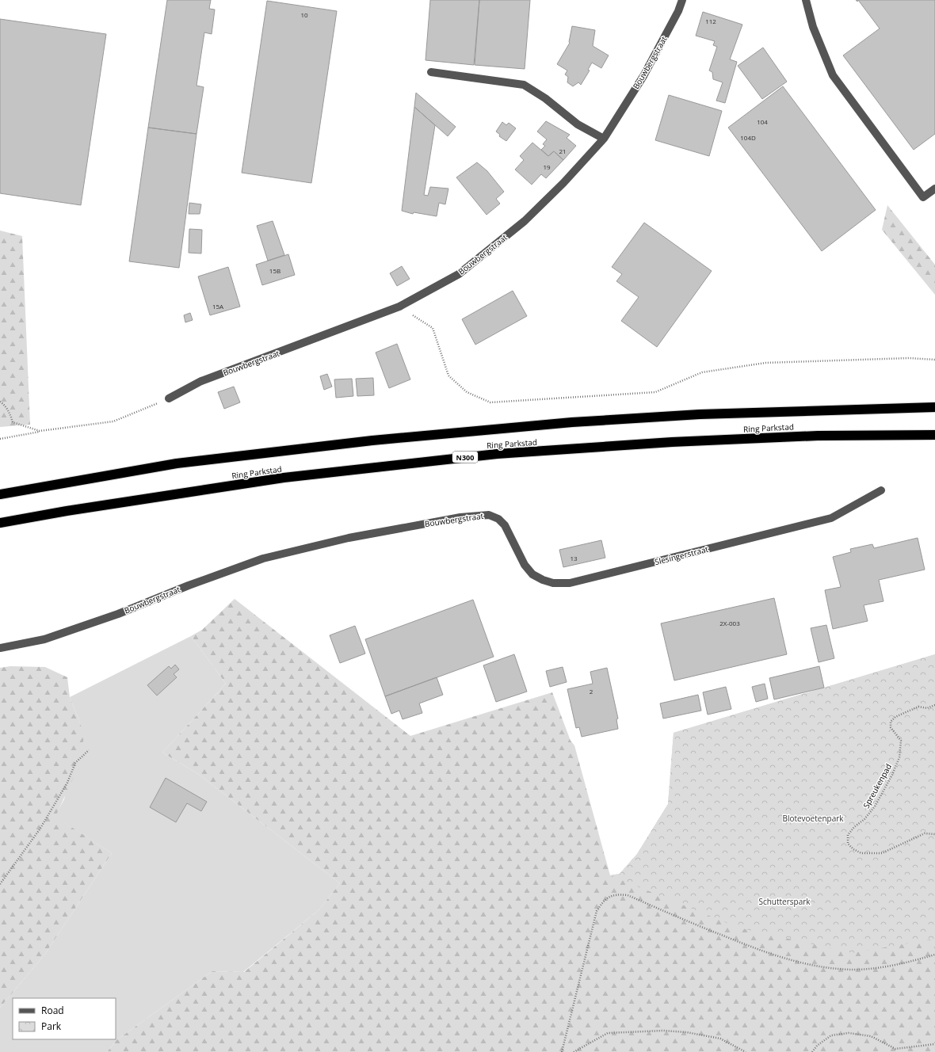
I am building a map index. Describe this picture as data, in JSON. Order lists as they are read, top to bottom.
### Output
{
  "streets": {
    "highway": ["Ring Parkstad", "N300"],
    "street": ["Bouwbergstraat", "Slesingerstraat"],
    "path": ["Spreukenpad"]
  },
  "crossings": [
    ["Bouwbergstraat", "Slesingerstraat"]
  ],
  "parks": ["Blotevoetenpark", "Schutterspark"],
  "house_numbers": [
    "10",
    "112",
    "104",
    "104D",
    "21",
    "19",
    "15B",
    "15A",
    "13",
    "2X-003",
    "2"
  ],
  "legend": ["Road", "Park"]
}
